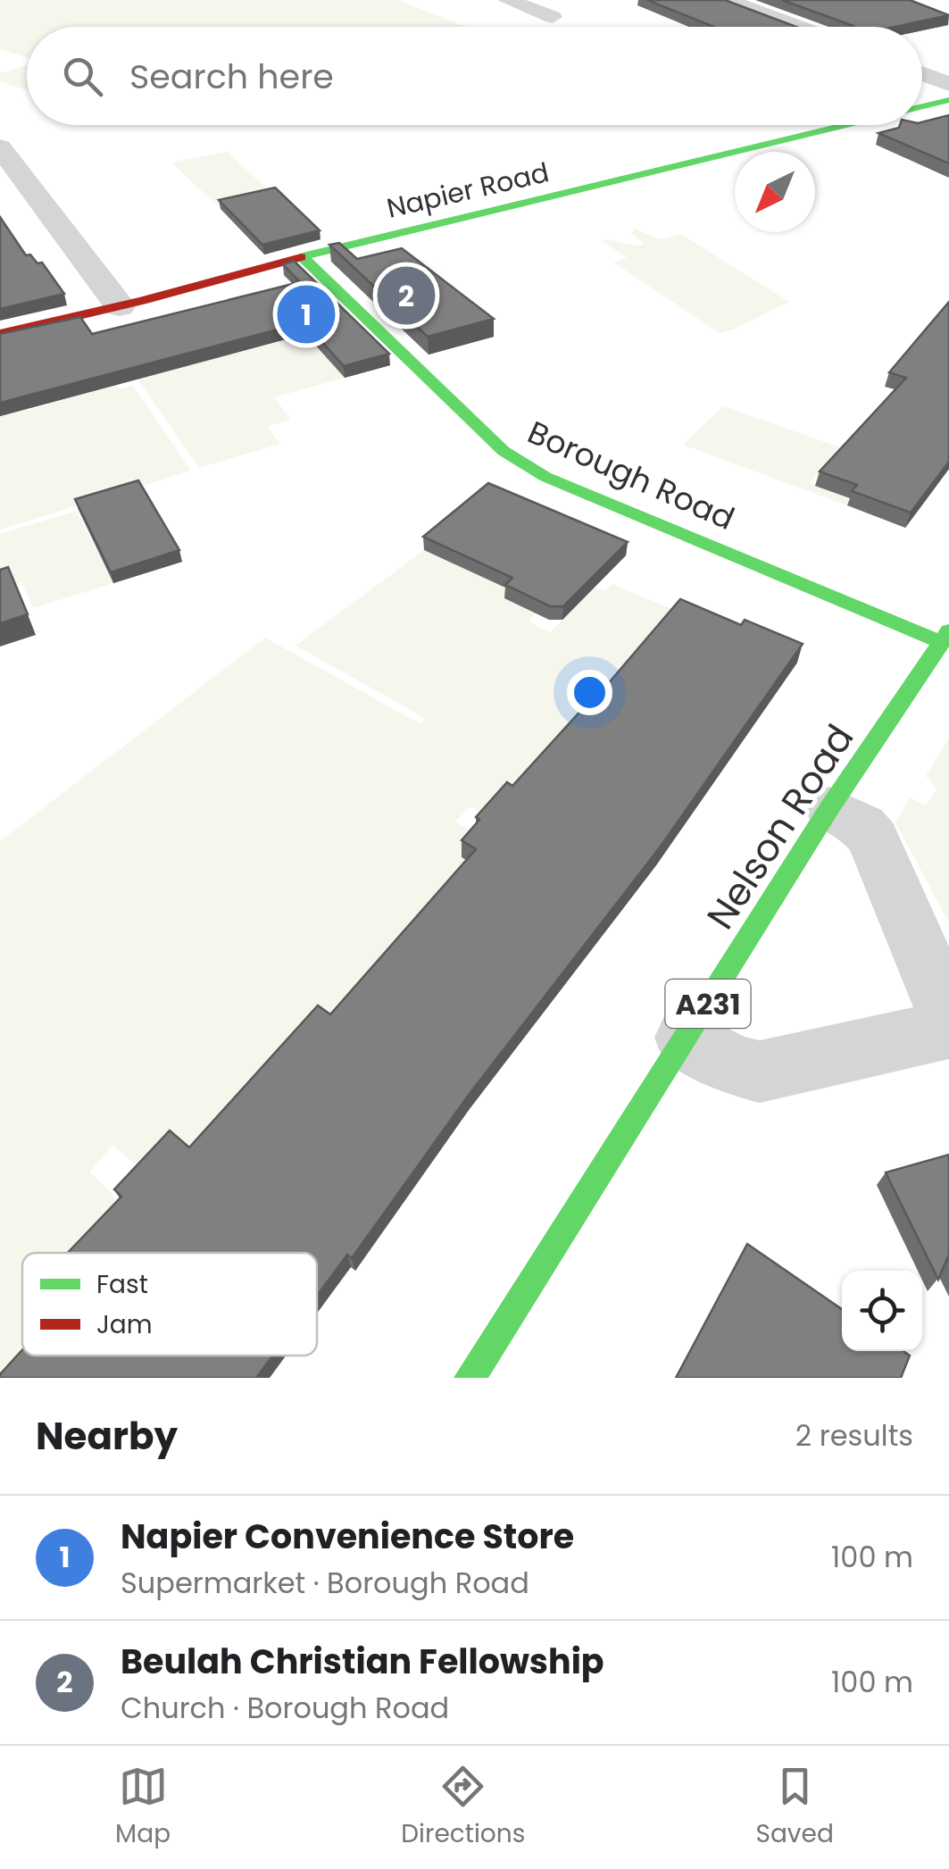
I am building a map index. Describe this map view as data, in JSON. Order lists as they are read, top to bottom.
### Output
{
  "streets": {
    "street": [
      "Napier Road",
      "Borough Road",
      "Nelson Road",
      "A231"
    ]
  },
  "crossings": [
    ["Napier Road", "Borough Road"],
    ["Borough Road", "Nelson Road"]
  ],
  "legend": ["Fast", "Jam"],
  "north": "bottom left",
  "page": {
    "search": "Search here",
    "pins": ["2", "1"],
    "heading": ["Nearby", "2 results"],
    "list": [
      {
        "mark": "1",
        "name": "Napier Convenience Store",
        "note": "Supermarket · Borough Road",
        "value": "100 m"
      },
      {
        "mark": "2",
        "name": "Beulah Christian Fellowship",
        "note": "Church · Borough Road",
        "value": "100 m"
      }
    ],
    "nav": ["Map", "Directions", "Saved"]
  }
}
